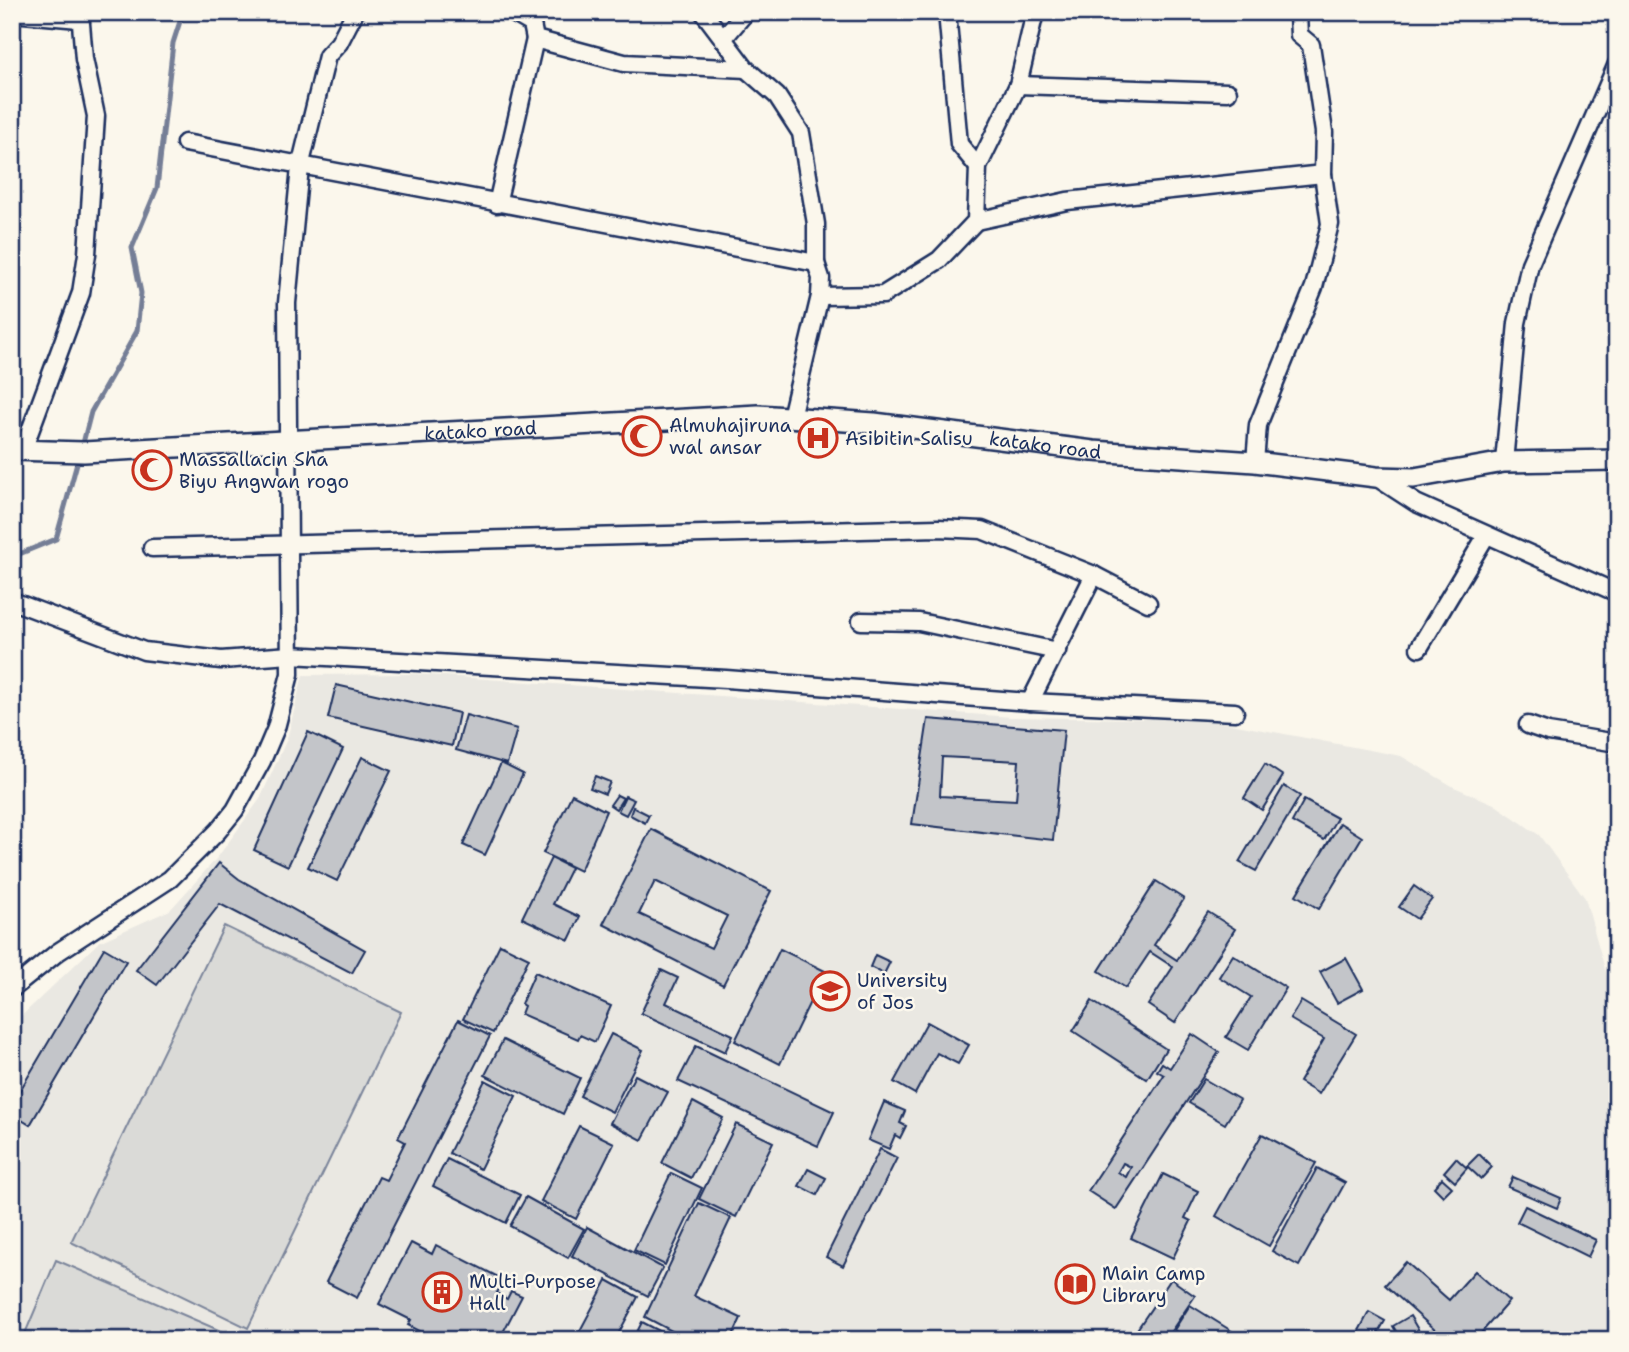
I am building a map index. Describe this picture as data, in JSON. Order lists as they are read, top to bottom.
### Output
{
  "streets": {
    "street": ["katako road"]
  },
  "places": {
    "mosque": ["Almuhajiruna wal ansar", "Massallacin Sha Biyu Angwan rogo"],
    "hospital": ["Asibitin Salisu"],
    "school or university": ["University of Jos"],
    "library": ["Main Camp Library"],
    "building": ["Multi-Purpose Hall"]
  }
}
